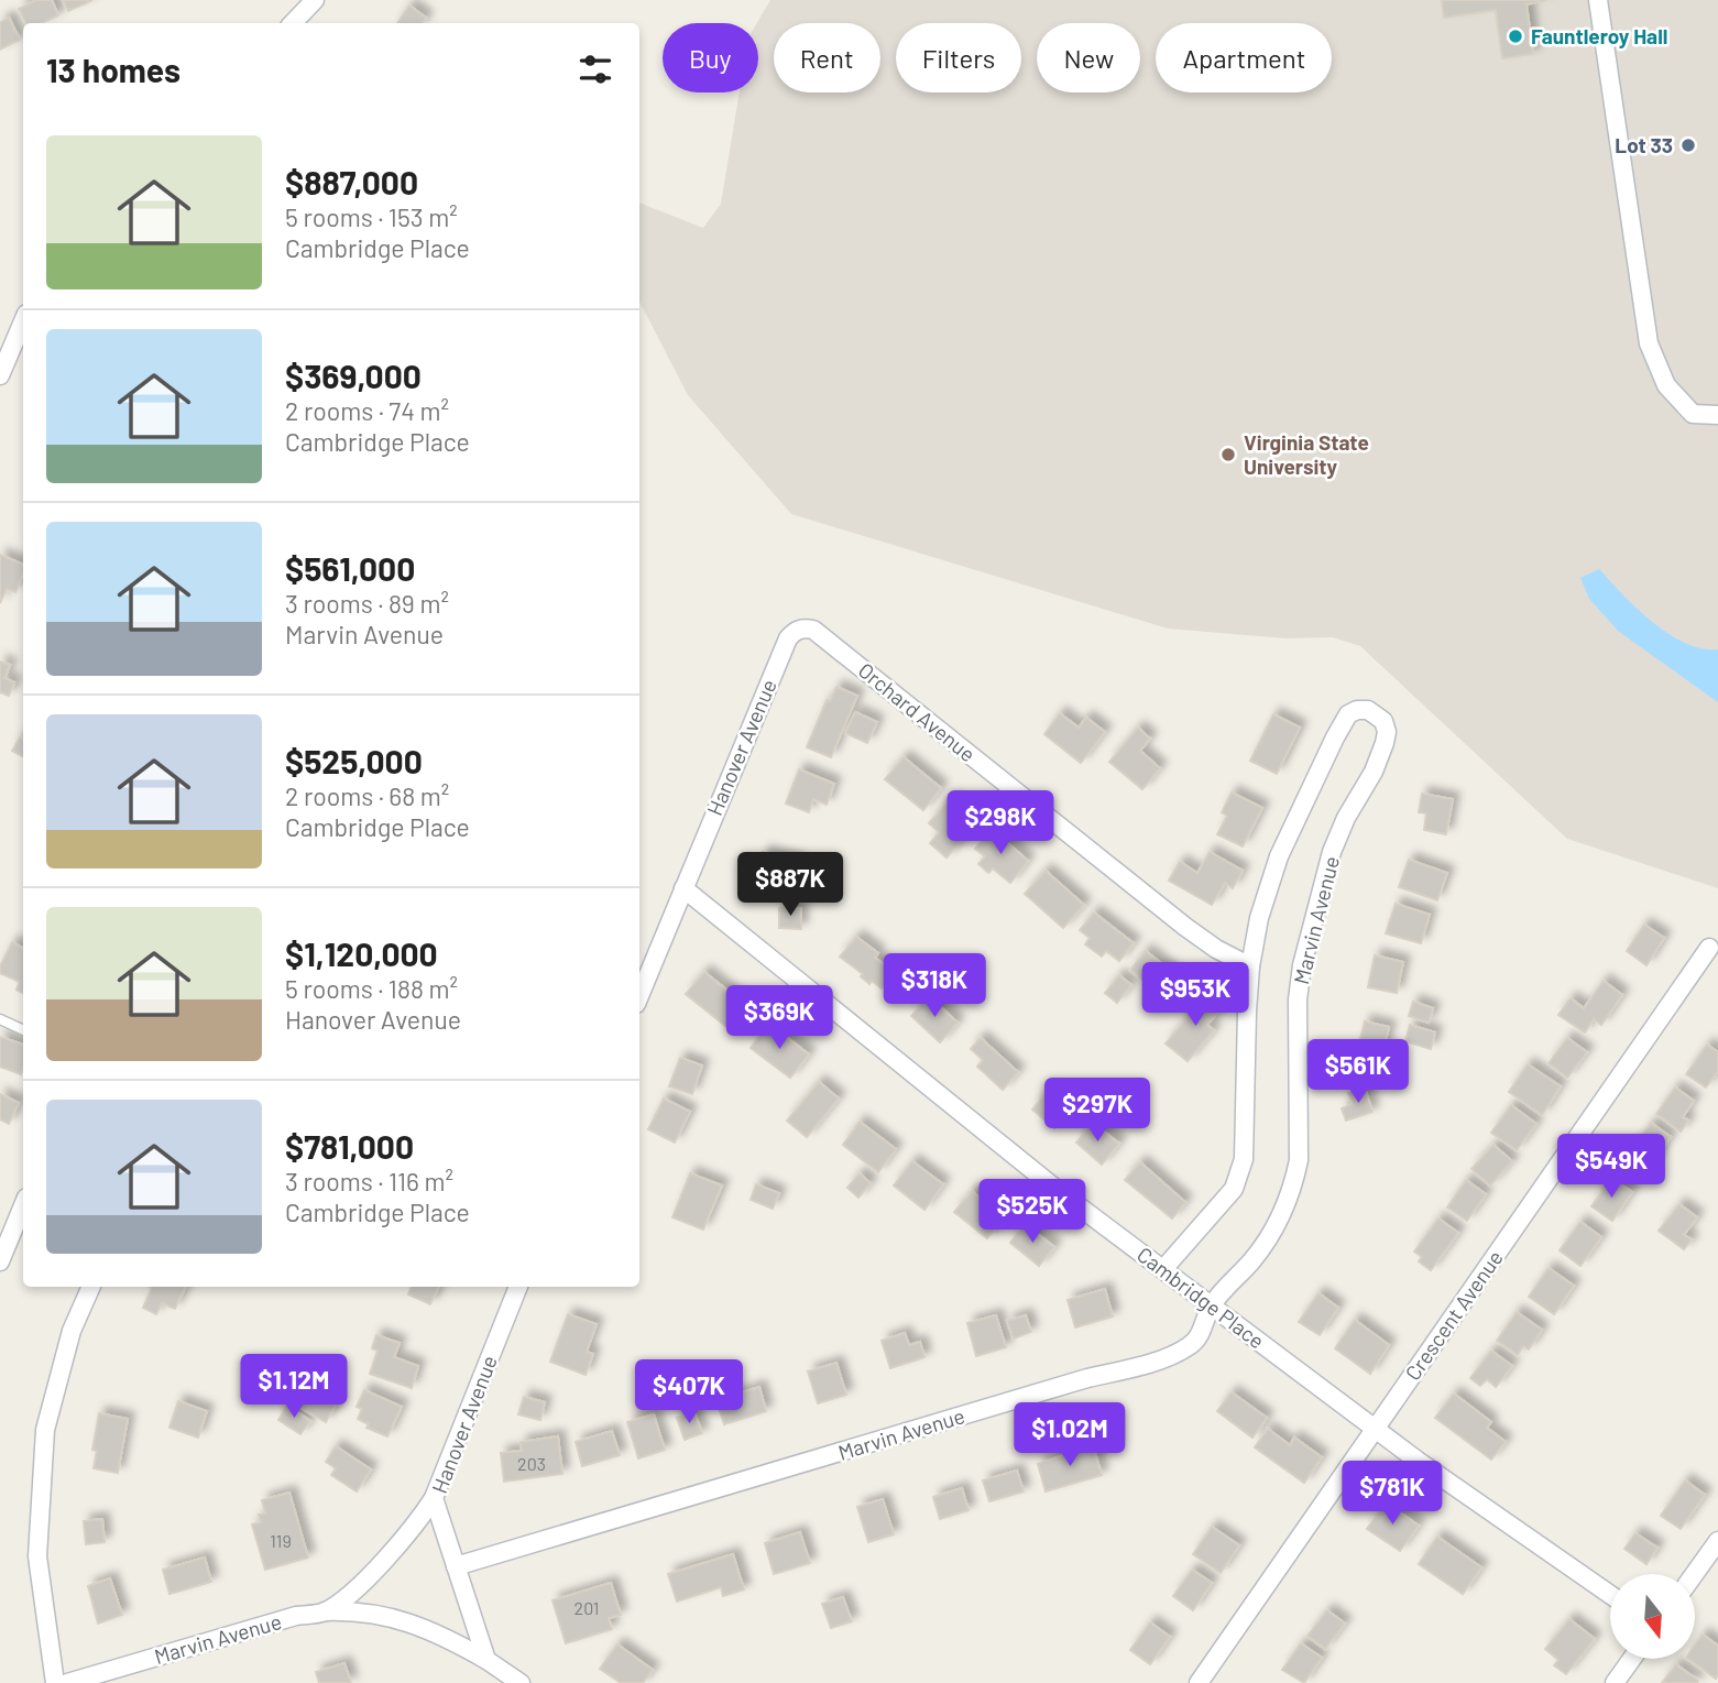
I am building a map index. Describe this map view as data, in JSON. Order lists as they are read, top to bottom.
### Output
{
  "streets": {
    "street": [
      "Orchard Avenue",
      "Hanover Avenue",
      "Marvin Avenue",
      "Cambridge Place",
      "Crescent Avenue"
    ]
  },
  "crossings": [
    ["Orchard Avenue", "Hanover Avenue"],
    ["Orchard Avenue", "Marvin Avenue"],
    ["Hanover Avenue", "Marvin Avenue"],
    ["Hanover Avenue", "Cambridge Place"],
    ["Marvin Avenue", "Cambridge Place"],
    ["Cambridge Place", "Crescent Avenue"]
  ],
  "places": ["Fauntleroy Hall", "Lot 33", "Virginia State University"],
  "house_numbers": ["203", "119", "201"],
  "north": "bottom",
  "page": {
    "chip": [
      "Buy",
      "Rent",
      "Filters",
      "New",
      "Apartment"
    ],
    "heading": "13 homes",
    "list": [
      {
        "name": "$887,000",
        "note": "5 rooms · 153 m² · Cambridge Place"
      },
      {
        "name": "$369,000",
        "note": "2 rooms · 74 m² · Cambridge Place"
      },
      {
        "name": "$561,000",
        "note": "3 rooms · 89 m² · Marvin Avenue"
      },
      {
        "name": "$525,000",
        "note": "2 rooms · 68 m² · Cambridge Place"
      },
      {
        "name": "$1,120,000",
        "note": "5 rooms · 188 m² · Hanover Avenue"
      },
      {
        "name": "$781,000",
        "note": "3 rooms · 116 m² · Cambridge Place"
      }
    ],
    "price": [
      "$298K",
      "$887K",
      "$318K",
      "$953K",
      "$369K",
      "$561K",
      "$297K",
      "$549K",
      "$525K",
      "$1.12M",
      "$407K",
      "$1.02M",
      "$781K"
    ]
  }
}
